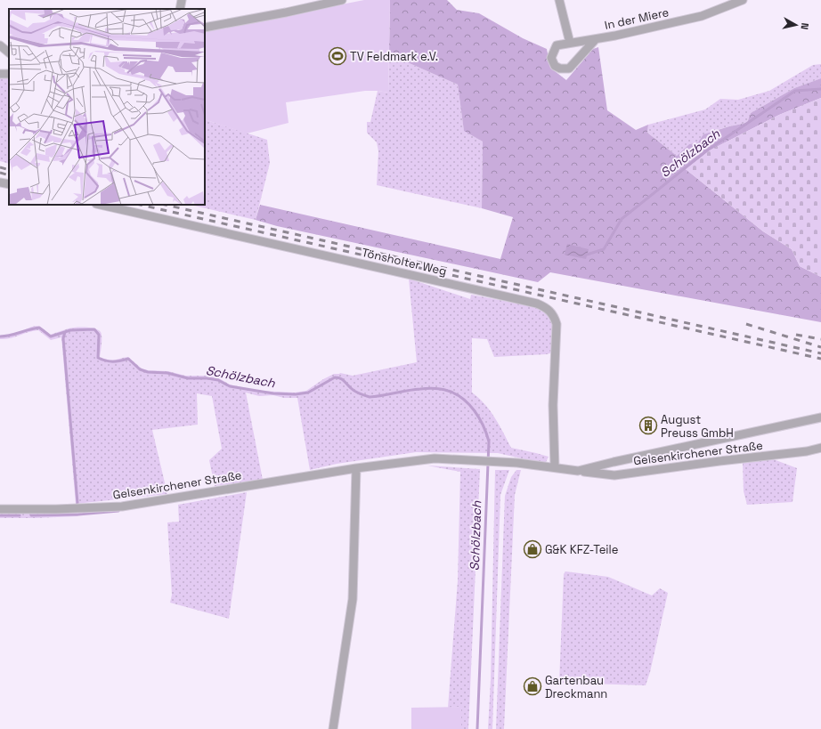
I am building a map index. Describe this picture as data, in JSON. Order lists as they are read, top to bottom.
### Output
{
  "streets": {
    "street": ["In der Miere", "Tönsholter Weg", "Gelsenkirchener Straße"]
  },
  "crossings": [
    ["Tönsholter Weg", "Gelsenkirchener Straße"]
  ],
  "water": ["Schölzbach"],
  "places": {
    "sports": ["TV Feldmark e.V."],
    "building": ["August Preuss GmbH"],
    "shop": ["G&K KFZ-Teile", "Gartenbau Dreckmann"]
  },
  "north": "right"
}
